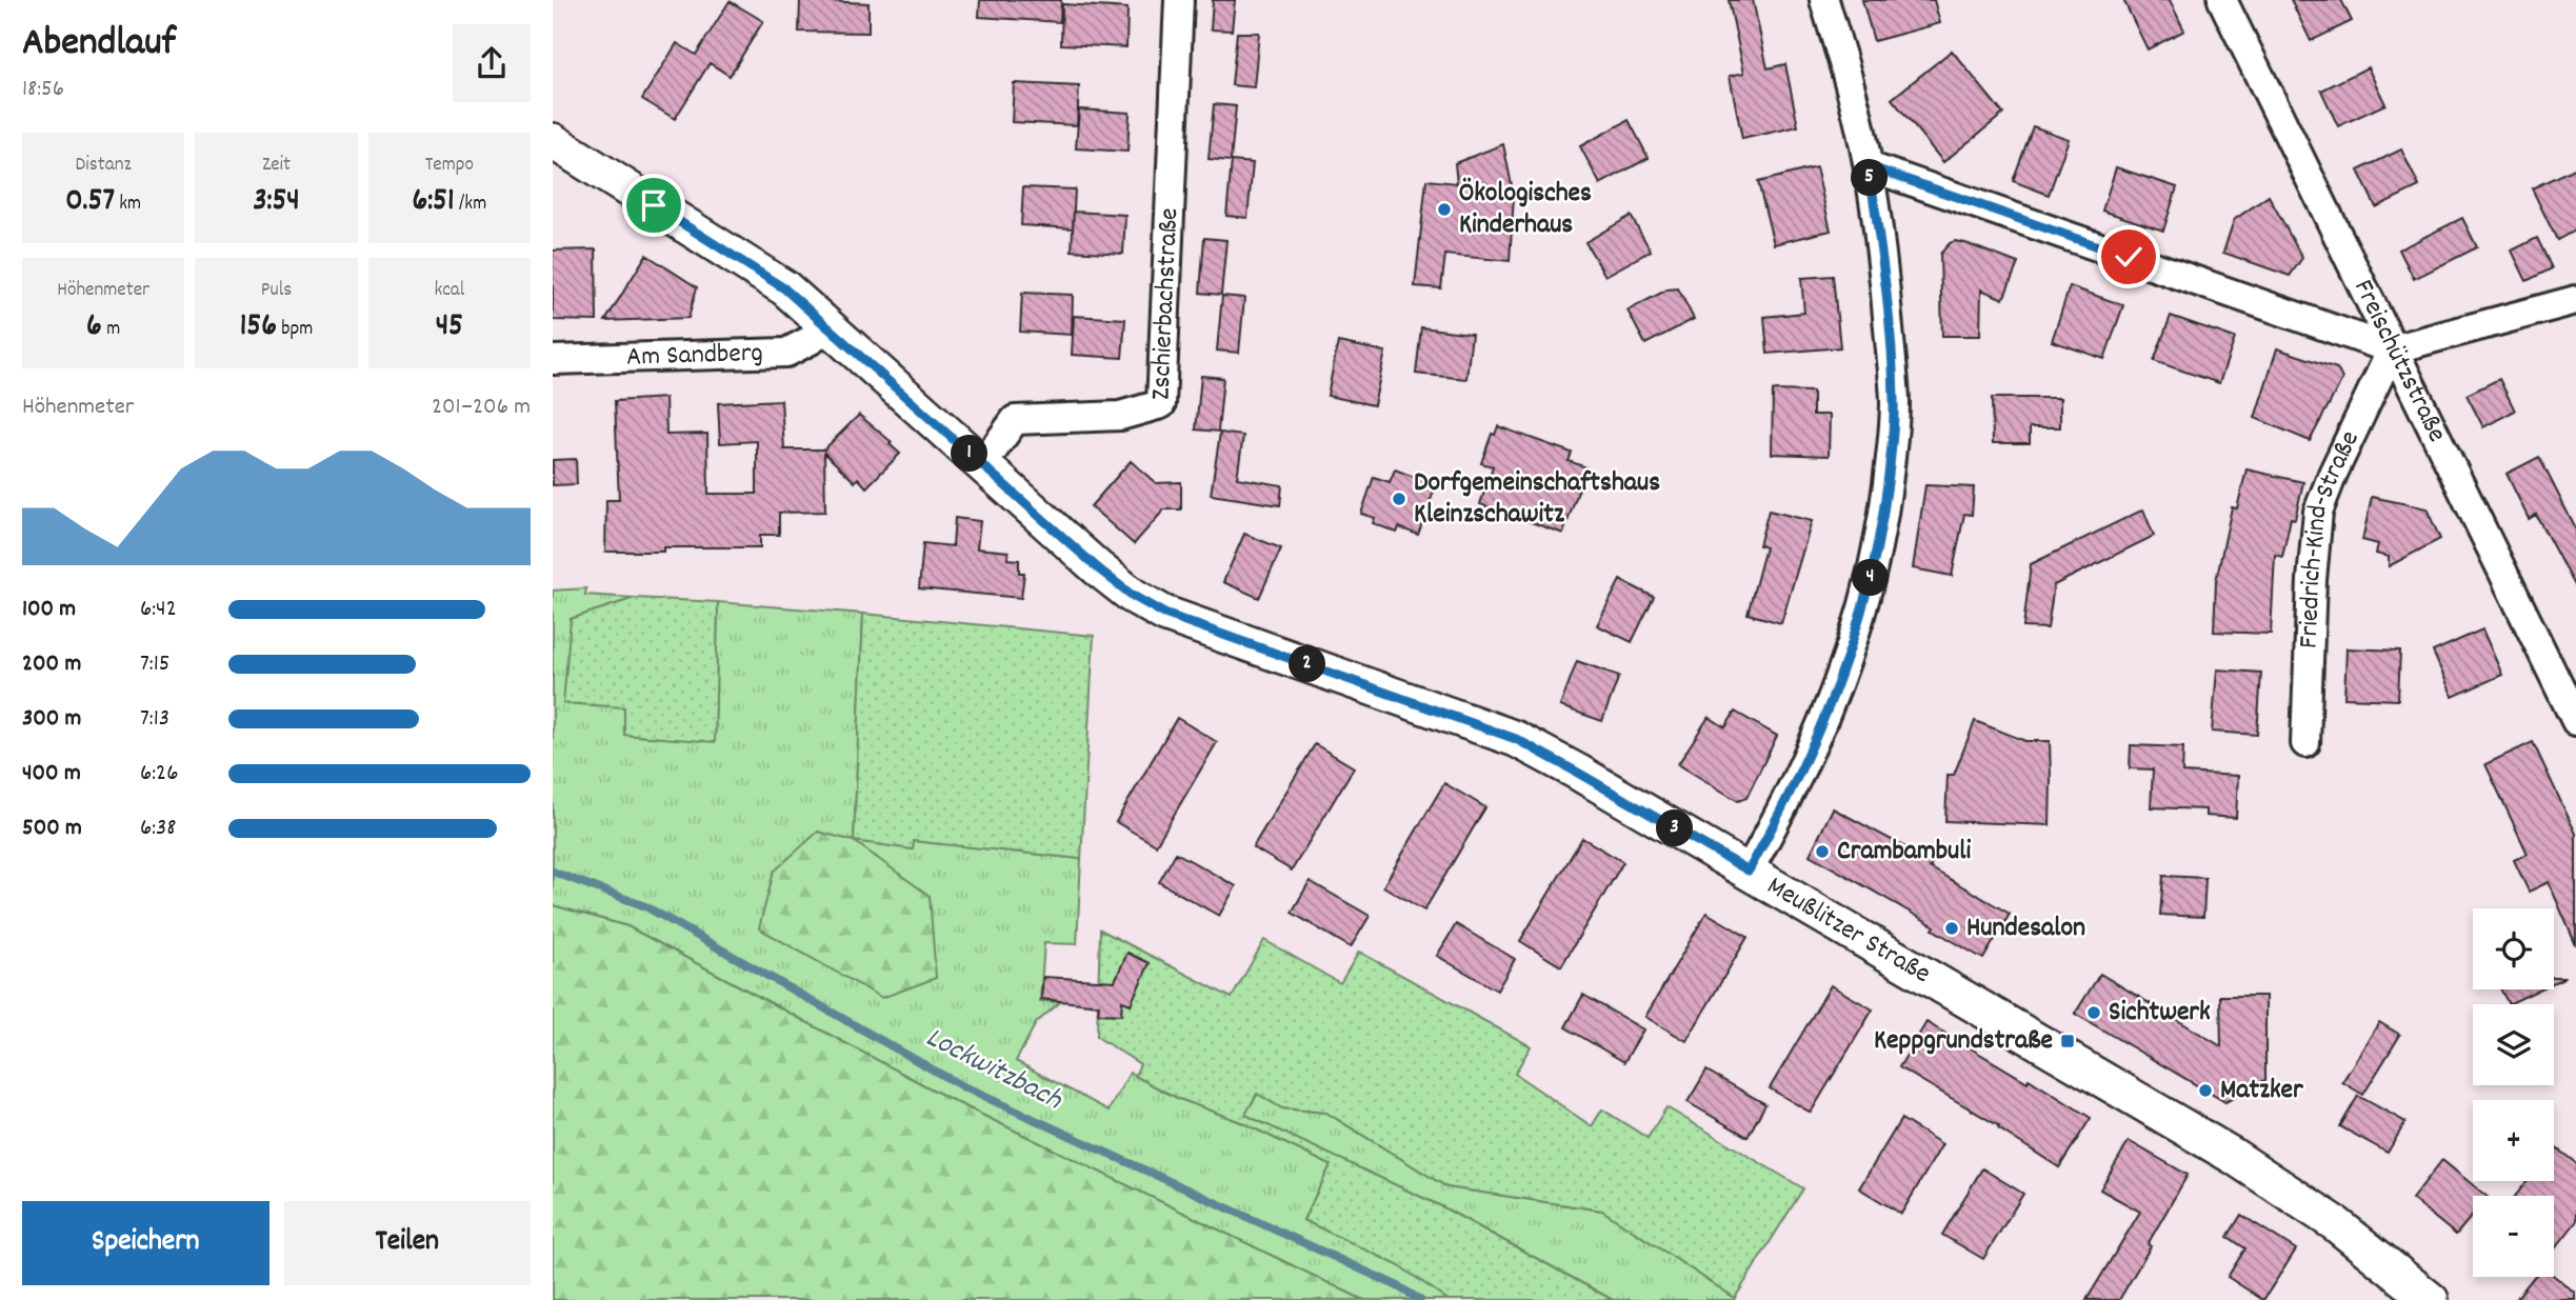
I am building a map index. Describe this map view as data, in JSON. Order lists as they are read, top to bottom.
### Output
{
  "streets": {
    "street": [
      "Zschierbachstraße",
      "Am Sandberg",
      "Freischützstraße",
      "Friedrich-Kind-Straße",
      "Meußlitzer Straße"
    ]
  },
  "crossings": [
    ["Zschierbachstraße", "Meußlitzer Straße"],
    ["Am Sandberg", "Meußlitzer Straße"],
    ["Freischützstraße", "Friedrich-Kind-Straße"]
  ],
  "water": ["Lockwitzbach"],
  "places": {
    "other": [
      "Ökologisches Kinderhaus",
      "Dorfgemeinschaftshaus Kleinzschawitz",
      "Crambambuli",
      "Hundesalon",
      "Sichtwerk",
      "Matzker"
    ],
    "transit": ["Keppgrundstraße"]
  },
  "page": {
    "heading": ["Abendlauf", "18:56"],
    "stats": [
      ["Distanz", "0.57 km"],
      ["Zeit", "3:54"],
      ["Tempo", "6:51 /km"],
      ["Höhenmeter", "6 m"],
      ["Puls", "156 bpm"],
      ["kcal", "45"]
    ],
    "pins": [
      "5",
      "1",
      "4",
      "2",
      "3"
    ],
    "chart": ["Höhenmeter", "201–206 m"],
    "list": [
      {
        "name": "100 m",
        "note": "6:42"
      },
      {
        "name": "200 m",
        "note": "7:15"
      },
      {
        "name": "300 m",
        "note": "7:13"
      },
      {
        "name": "400 m",
        "note": "6:26"
      },
      {
        "name": "500 m",
        "note": "6:38"
      }
    ],
    "map_buttons": ["+", "−"],
    "buttons": ["Speichern", "Teilen"]
  }
}
